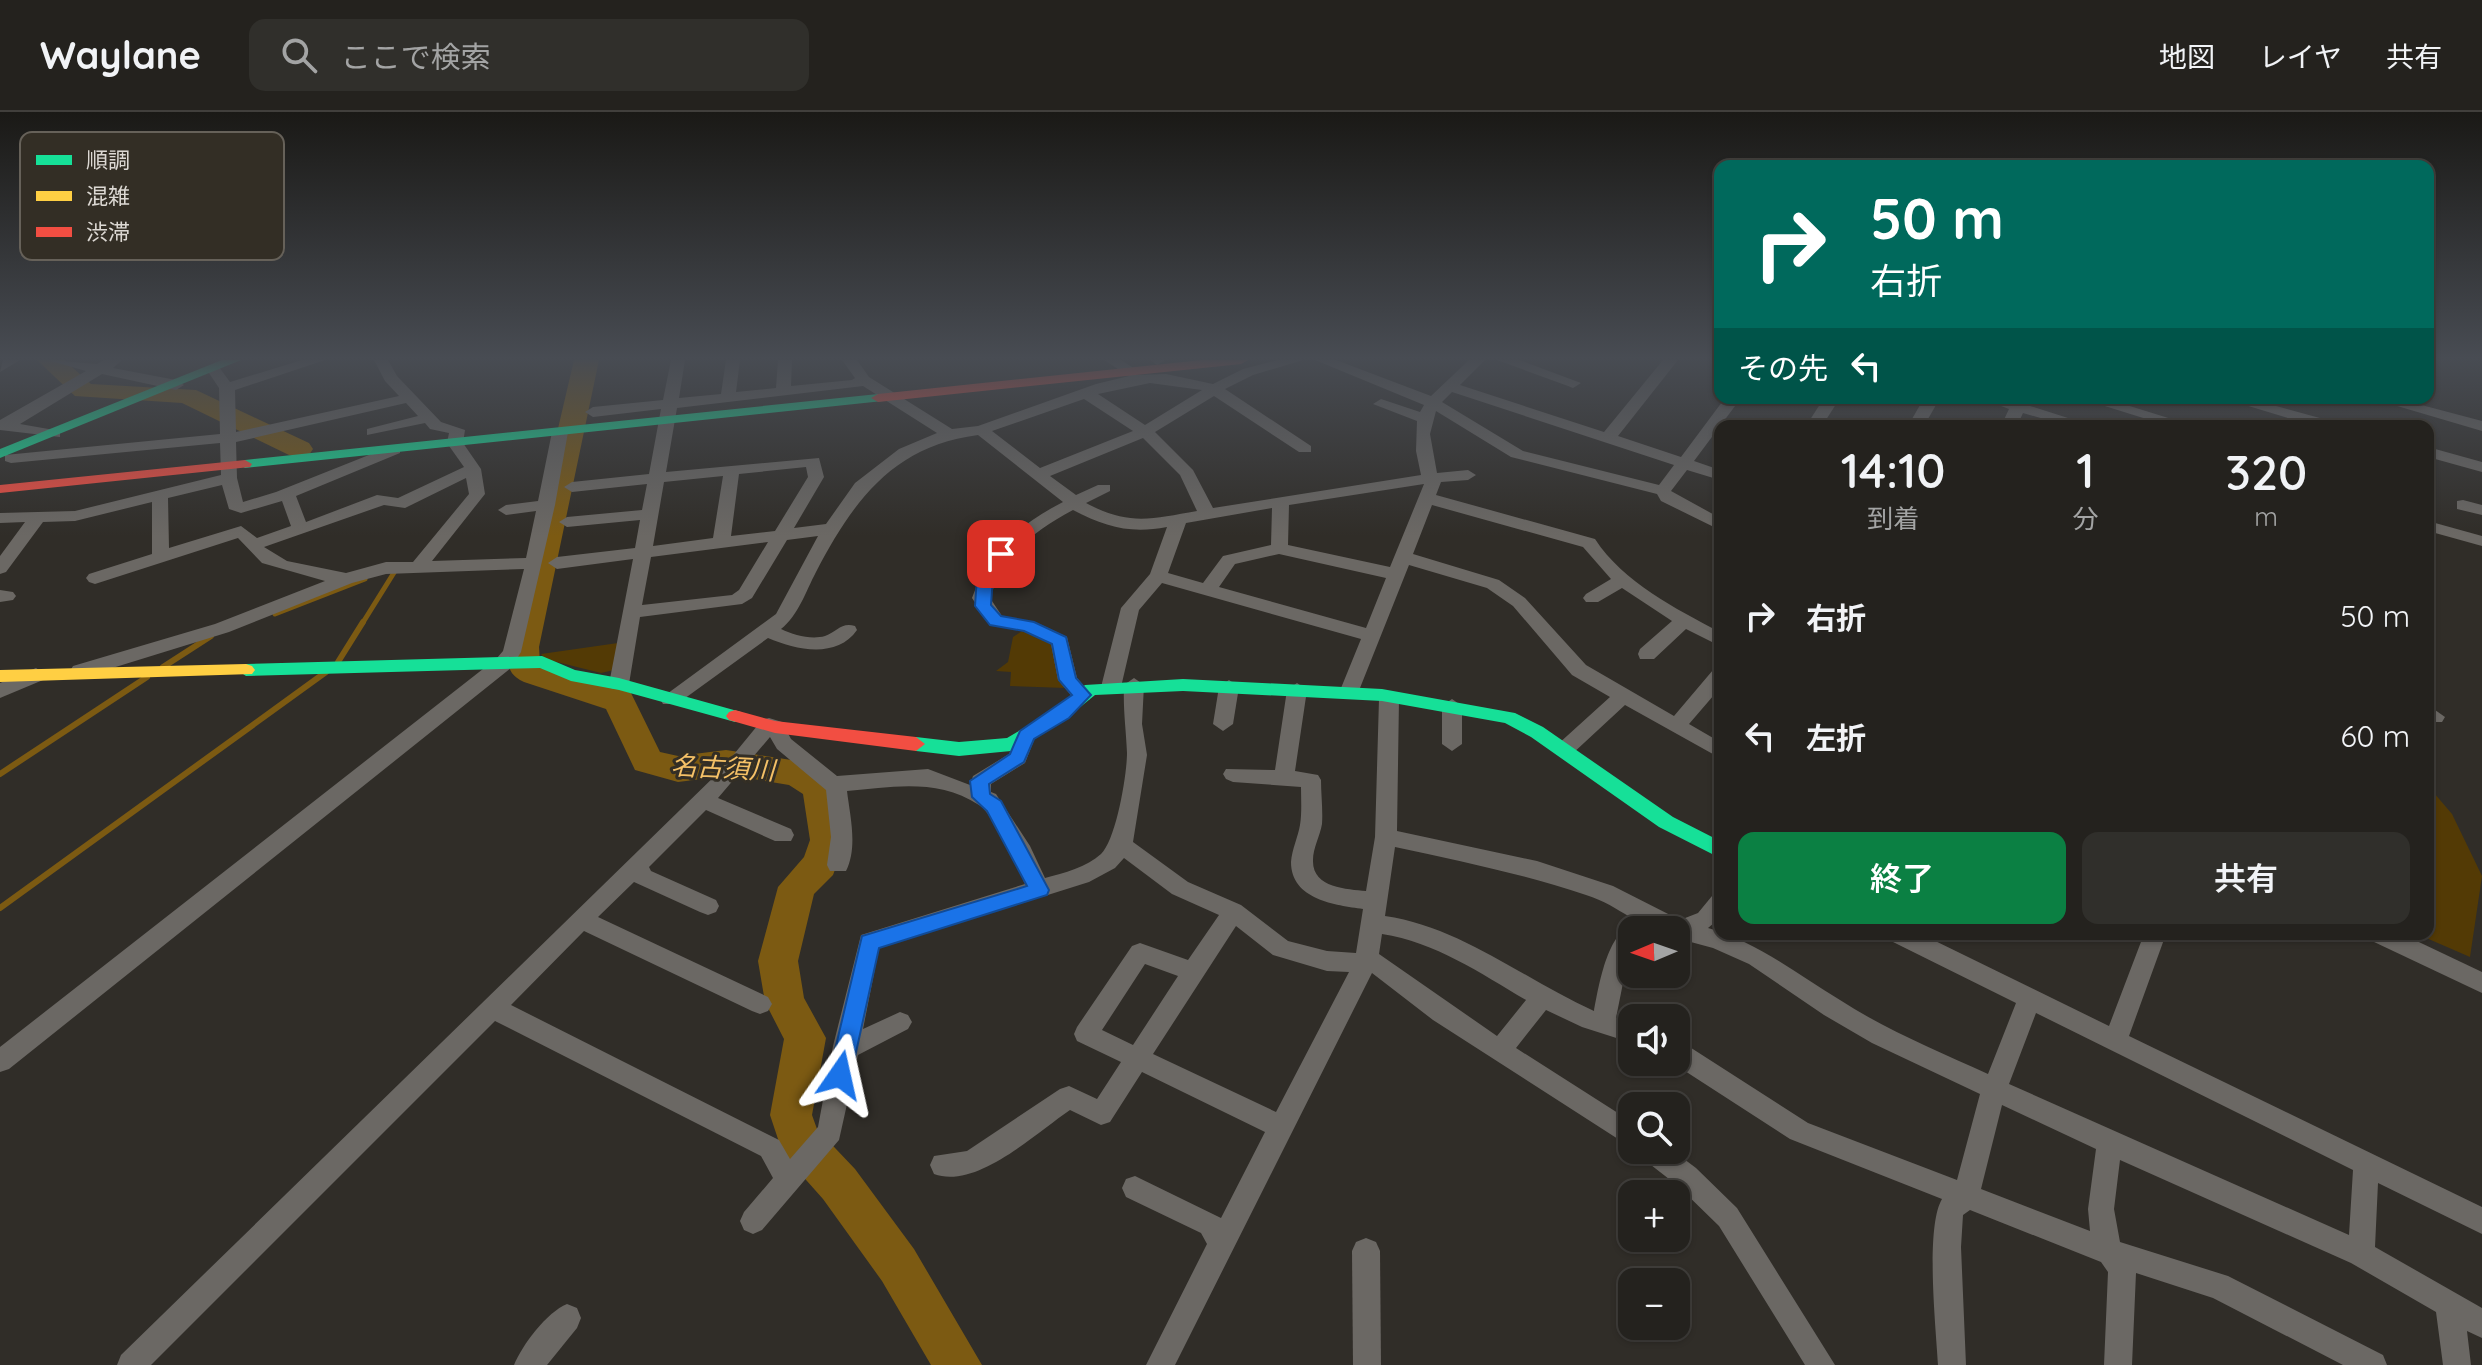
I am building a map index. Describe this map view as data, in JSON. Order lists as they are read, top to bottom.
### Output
{
  "water": ["名古須川"],
  "legend": ["順調", "混雑", "渋滞"],
  "north": "left",
  "page": {
    "header": "Waylane",
    "search": "ここで検索",
    "nav": ["地図", "レイヤ", "共有"],
    "turn": ["50 m", "右折"],
    "then": "その先",
    "eta": [
      "14:10",
      "到着",
      "1",
      "分",
      "320",
      "m"
    ],
    "list": [
      {
        "name": "右折",
        "value": "50 m"
      },
      {
        "name": "左折",
        "value": "60 m"
      }
    ],
    "buttons": ["終了", "共有"],
    "map_buttons": ["+", "−"]
  }
}
